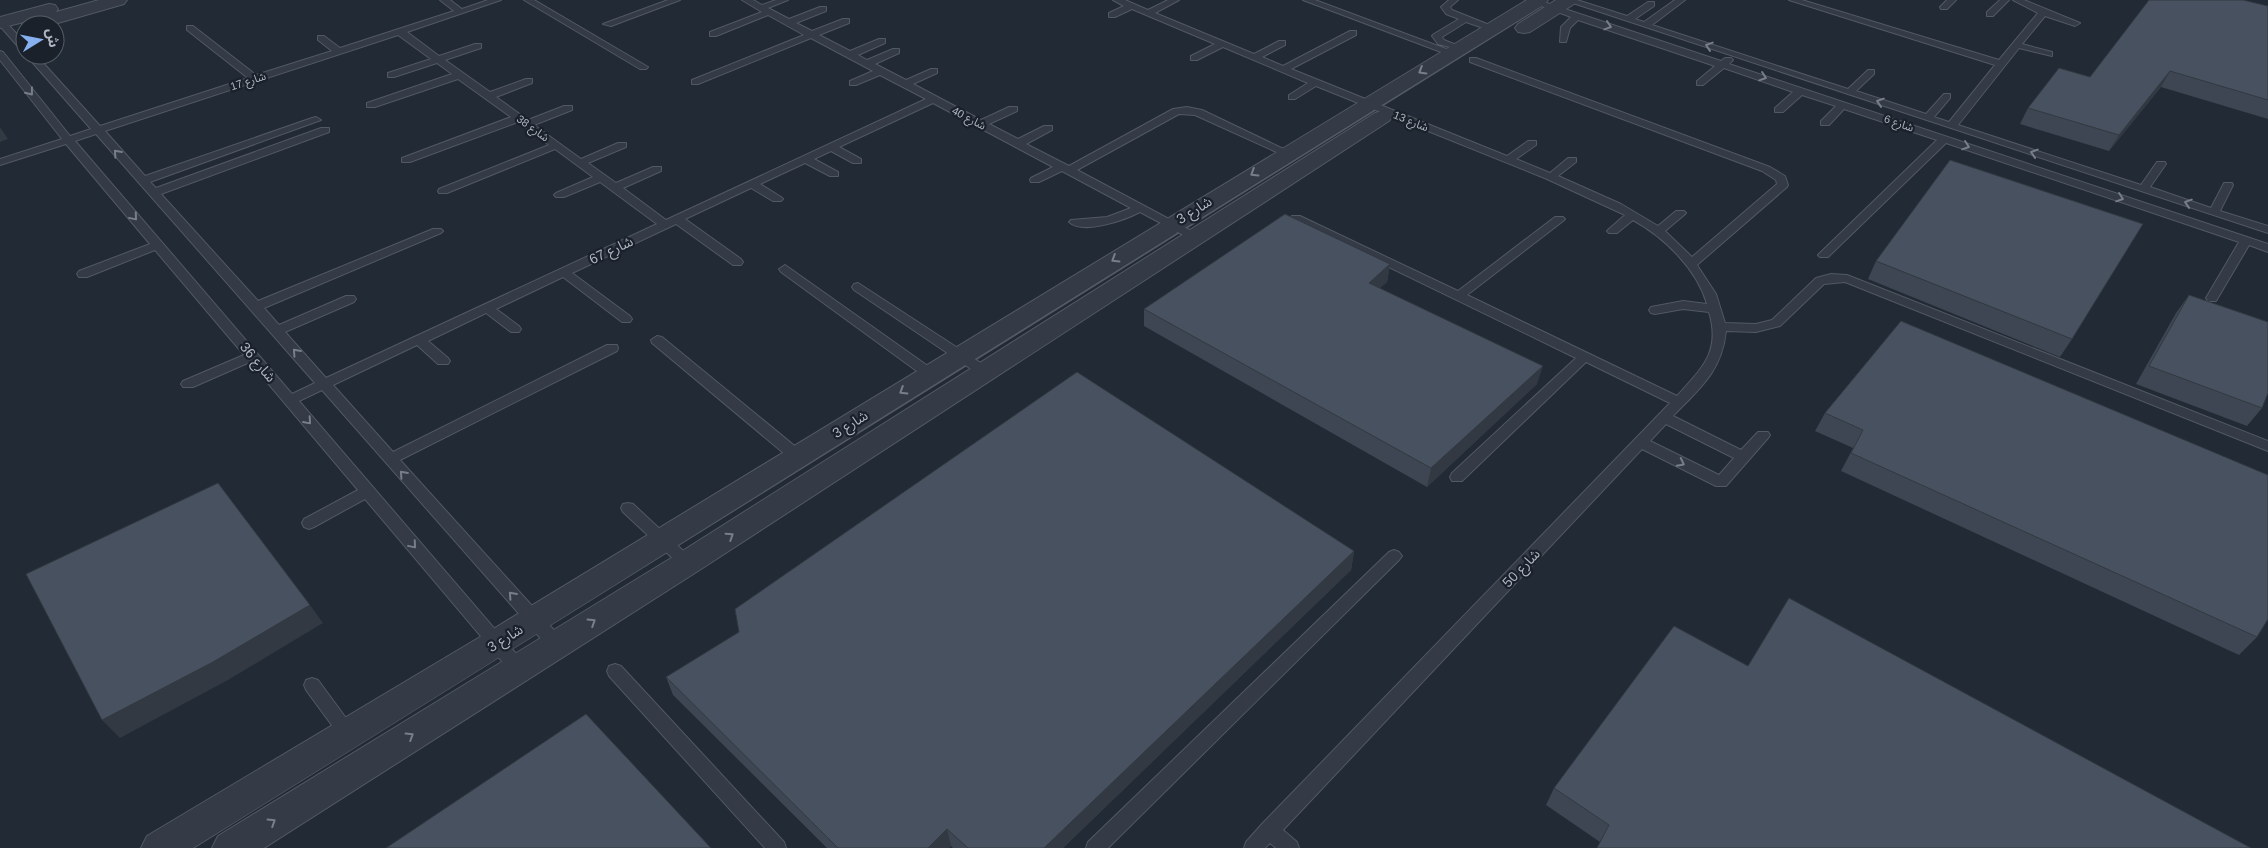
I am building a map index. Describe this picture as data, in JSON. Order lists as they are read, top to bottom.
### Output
{
  "streets": {
    "street": ["شارع 3"],
    "lane": [
      "شارع 17",
      "شارع 40",
      "شارع 13",
      "شارع 6",
      "شارع 38",
      "شارع 67",
      "شارع 36",
      "شارع 50"
    ]
  },
  "crossings": [
    ["شارع 17", "شارع 38"],
    ["شارع 17", "شارع 36"],
    ["شارع 40", "شارع 3"],
    ["شارع 40", "شارع 67"],
    ["شارع 13", "شارع 3"],
    ["شارع 13", "شارع 50"],
    ["شارع 6", "شارع 3"],
    ["شارع 38", "شارع 67"],
    ["شارع 3", "شارع 36"],
    ["شارع 67", "شارع 36"]
  ],
  "north": "right"
}
